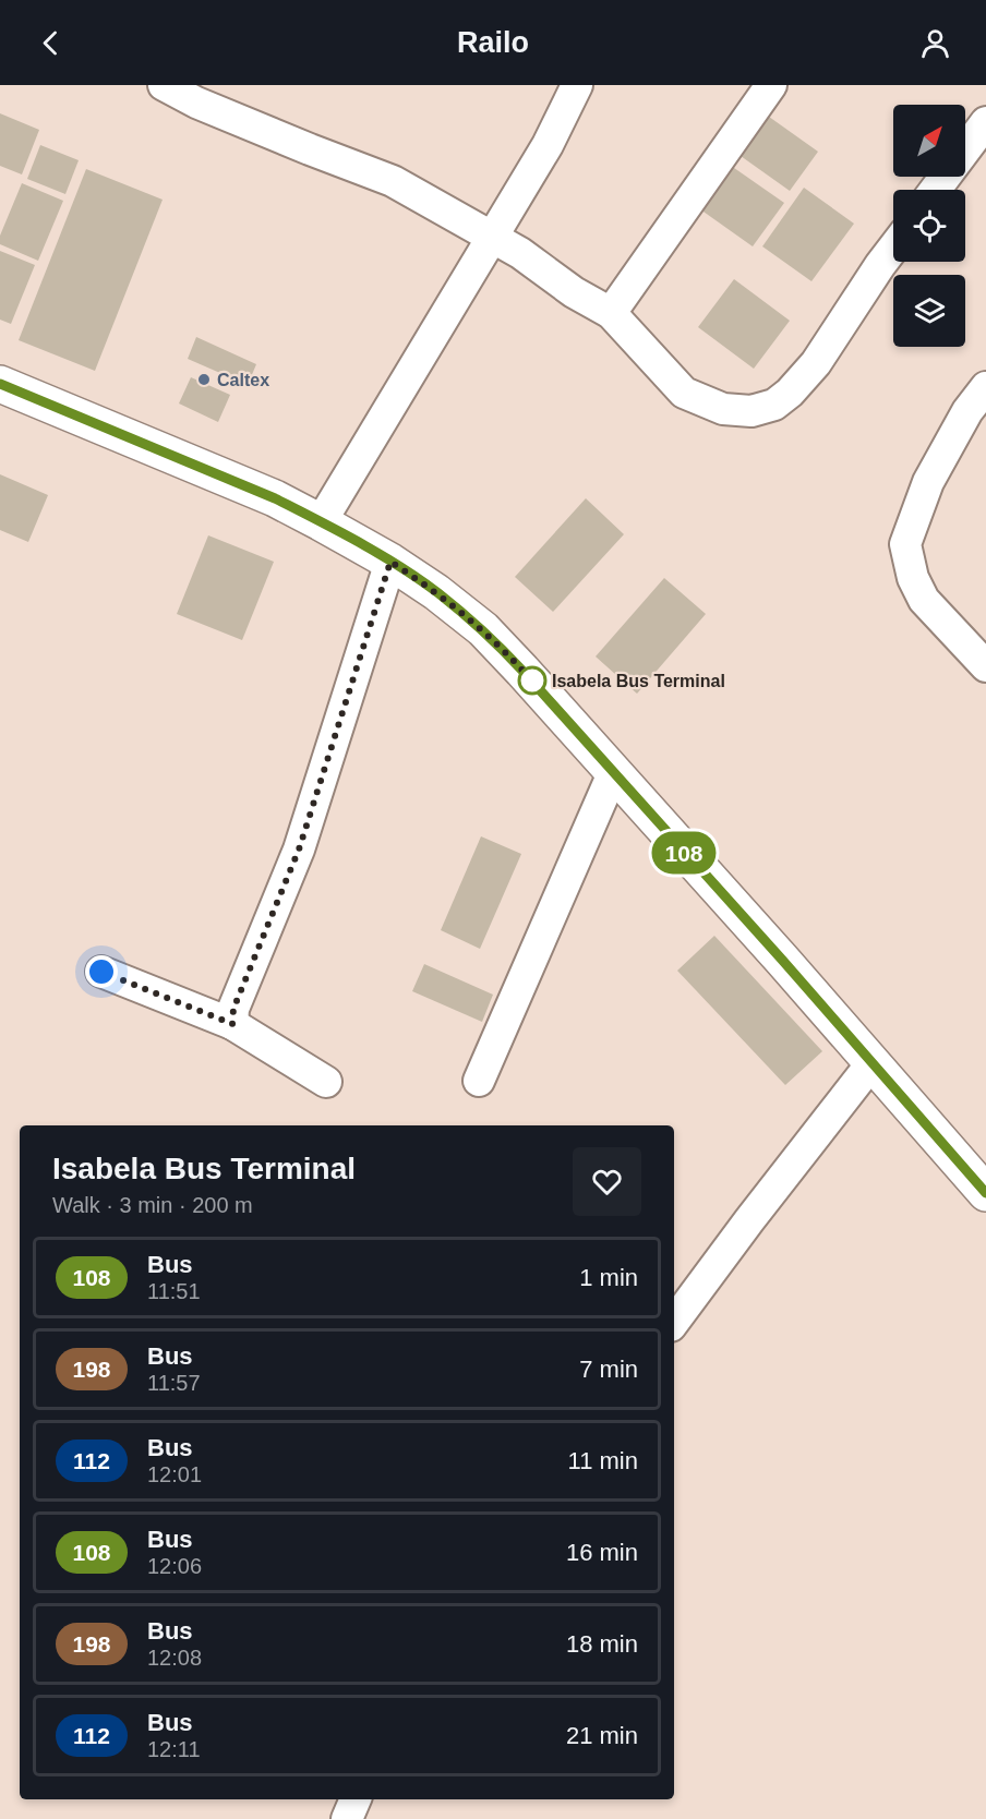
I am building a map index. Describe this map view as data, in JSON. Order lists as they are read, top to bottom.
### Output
{
  "places": ["Caltex", "Isabela Bus Terminal"],
  "lines": ["bus line 108"],
  "north": "top right",
  "page": {
    "header": "Railo",
    "on_map": "108",
    "heading": ["Isabela Bus Terminal", "Walk · 3 min · 200 m"],
    "list": [
      {
        "mark": "108",
        "name": "Bus",
        "note": "11:51",
        "value": "1 min"
      },
      {
        "mark": "198",
        "name": "Bus",
        "note": "11:57",
        "value": "7 min"
      },
      {
        "mark": "112",
        "name": "Bus",
        "note": "12:01",
        "value": "11 min"
      },
      {
        "mark": "108",
        "name": "Bus",
        "note": "12:06",
        "value": "16 min"
      },
      {
        "mark": "198",
        "name": "Bus",
        "note": "12:08",
        "value": "18 min"
      },
      {
        "mark": "112",
        "name": "Bus",
        "note": "12:11",
        "value": "21 min"
      }
    ]
  }
}
